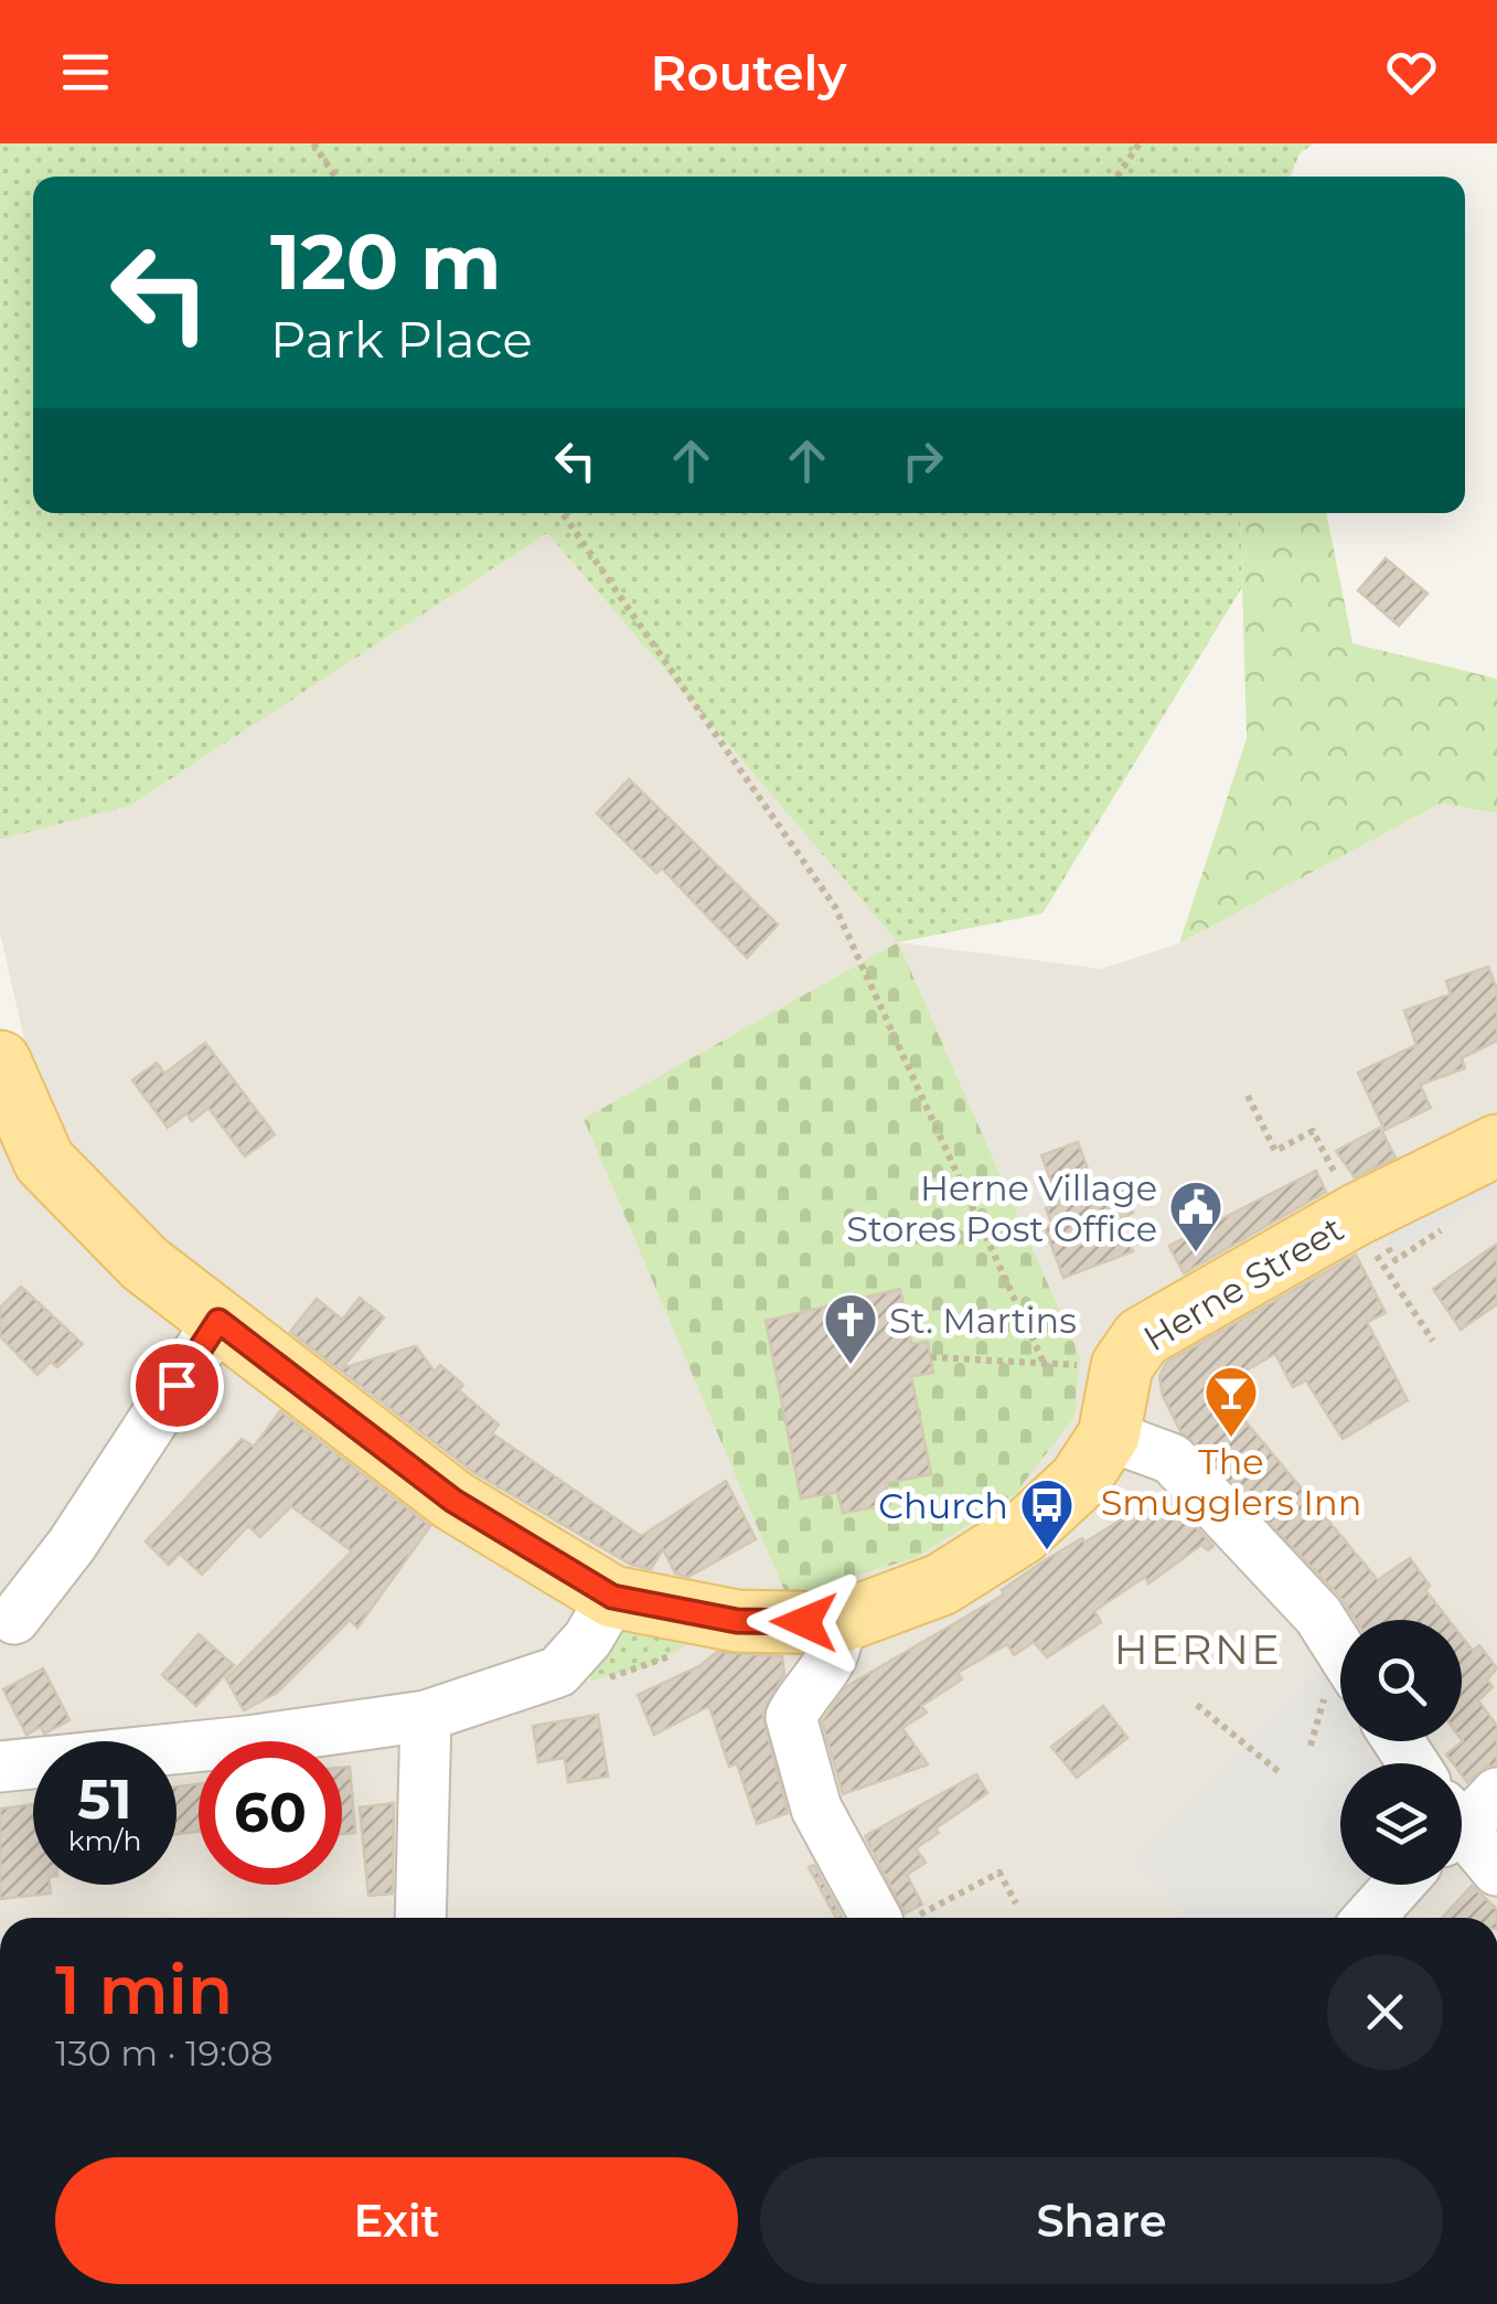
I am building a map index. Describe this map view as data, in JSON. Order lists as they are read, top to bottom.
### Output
{
  "streets": {
    "main road": ["Herne Street"]
  },
  "districts": ["HERNE"],
  "places": {
    "public building": ["Herne Village Stores Post Office"],
    "church": ["St. Martins"],
    "bar": ["The Smugglers Inn"],
    "bus stop": ["Church"]
  },
  "page": {
    "header": "Routely",
    "turn": ["120 m", "Park Place"],
    "speed": "51 km/h",
    "limit": "60",
    "heading": ["1 min", "130 m · 19:08"],
    "buttons": ["Exit", "Share"]
  }
}
